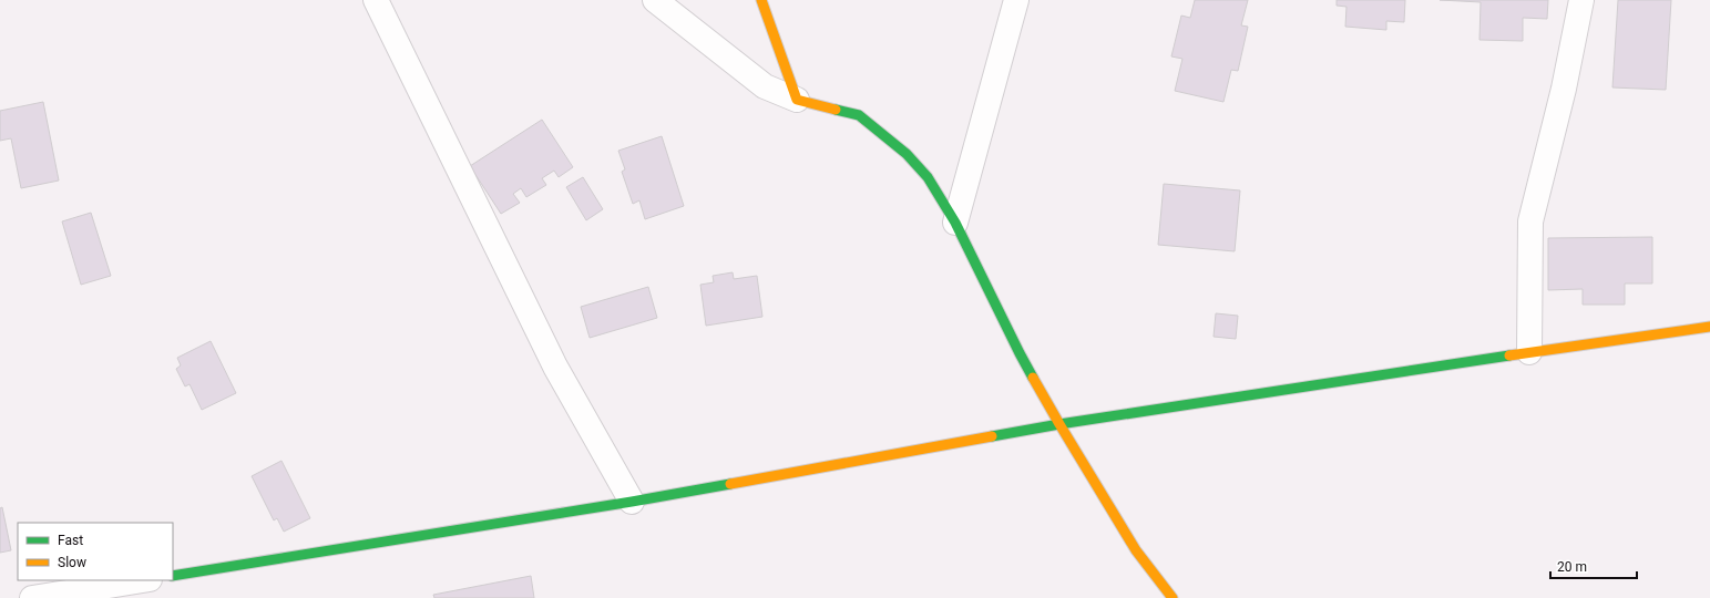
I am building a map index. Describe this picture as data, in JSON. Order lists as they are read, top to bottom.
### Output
{
  "legend": ["Fast", "Slow"],
  "scale_bar": "20 m"
}
